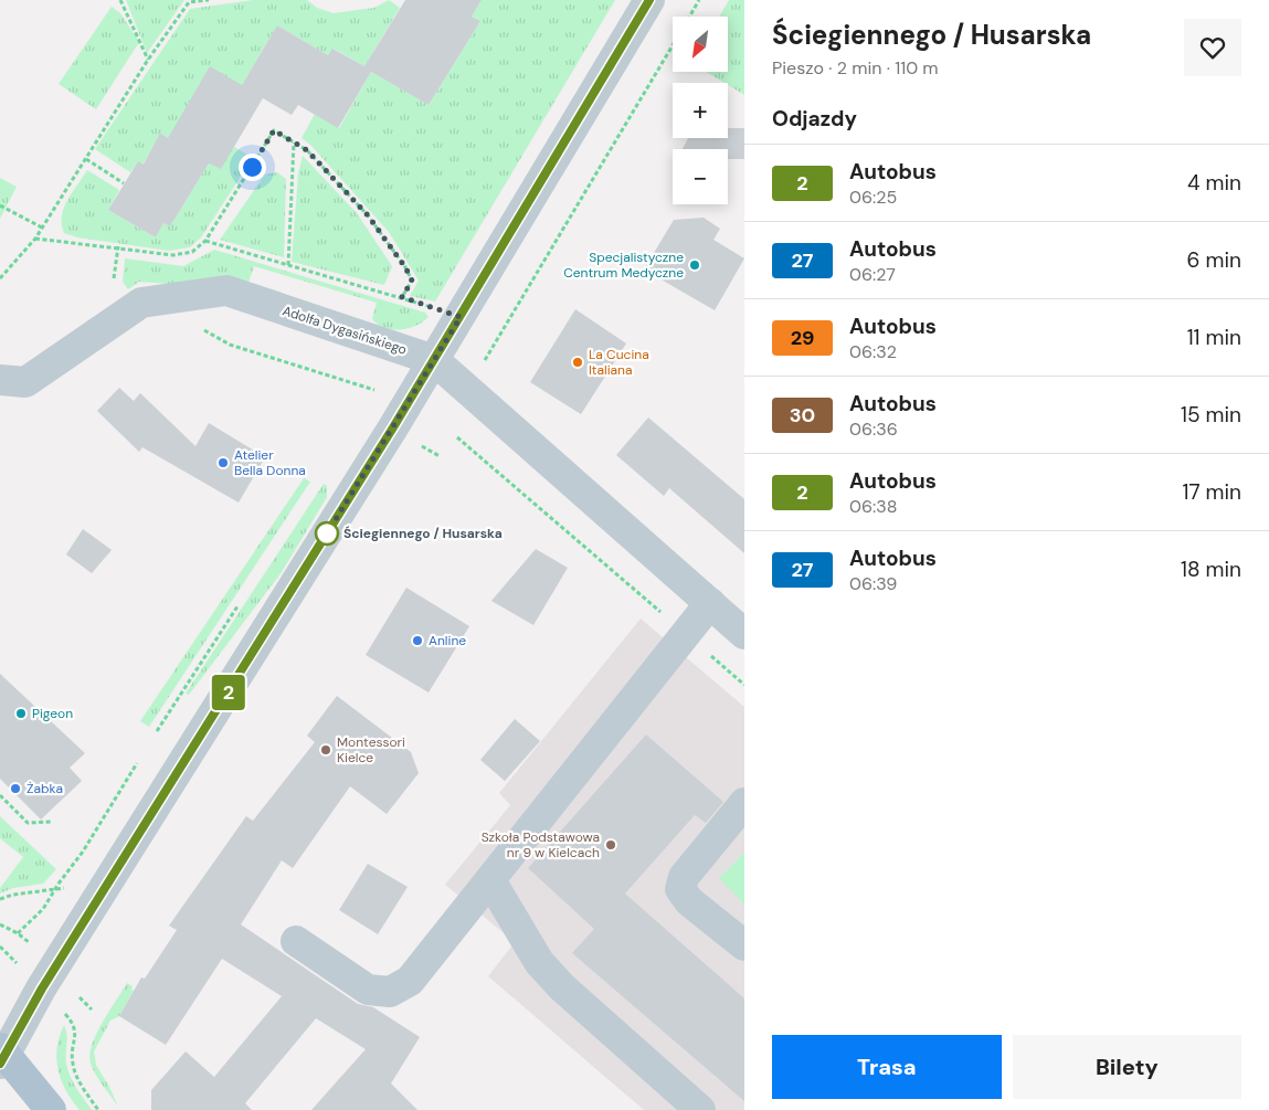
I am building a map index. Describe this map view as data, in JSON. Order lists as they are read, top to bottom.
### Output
{
  "streets": {
    "street": ["Adolfa Dygasińskiego"]
  },
  "places": [
    "Specjalistyczne Centrum Medyczne",
    "La Cucina Italiana",
    "Atelier Bella Donna",
    "Ściegiennego / Husarska",
    "Anline",
    "Pigeon",
    "Montessori Kielce",
    "Żabka",
    "Szkoła Podstawowa nr 9 w Kielcach"
  ],
  "lines": ["bus line 2"],
  "north": "bottom left",
  "page": {
    "on_map": "2",
    "heading": [
      ["Ściegiennego / Husarska", "Pieszo · 2 min · 110 m"],
      "Odjazdy"
    ],
    "map_buttons": ["+", "−"],
    "list": [
      {
        "mark": "2",
        "name": "Autobus",
        "note": "06:25",
        "value": "4 min"
      },
      {
        "mark": "27",
        "name": "Autobus",
        "note": "06:27",
        "value": "6 min"
      },
      {
        "mark": "29",
        "name": "Autobus",
        "note": "06:32",
        "value": "11 min"
      },
      {
        "mark": "30",
        "name": "Autobus",
        "note": "06:36",
        "value": "15 min"
      },
      {
        "mark": "2",
        "name": "Autobus",
        "note": "06:38",
        "value": "17 min"
      },
      {
        "mark": "27",
        "name": "Autobus",
        "note": "06:39",
        "value": "18 min"
      }
    ],
    "buttons": ["Trasa", "Bilety"]
  }
}
